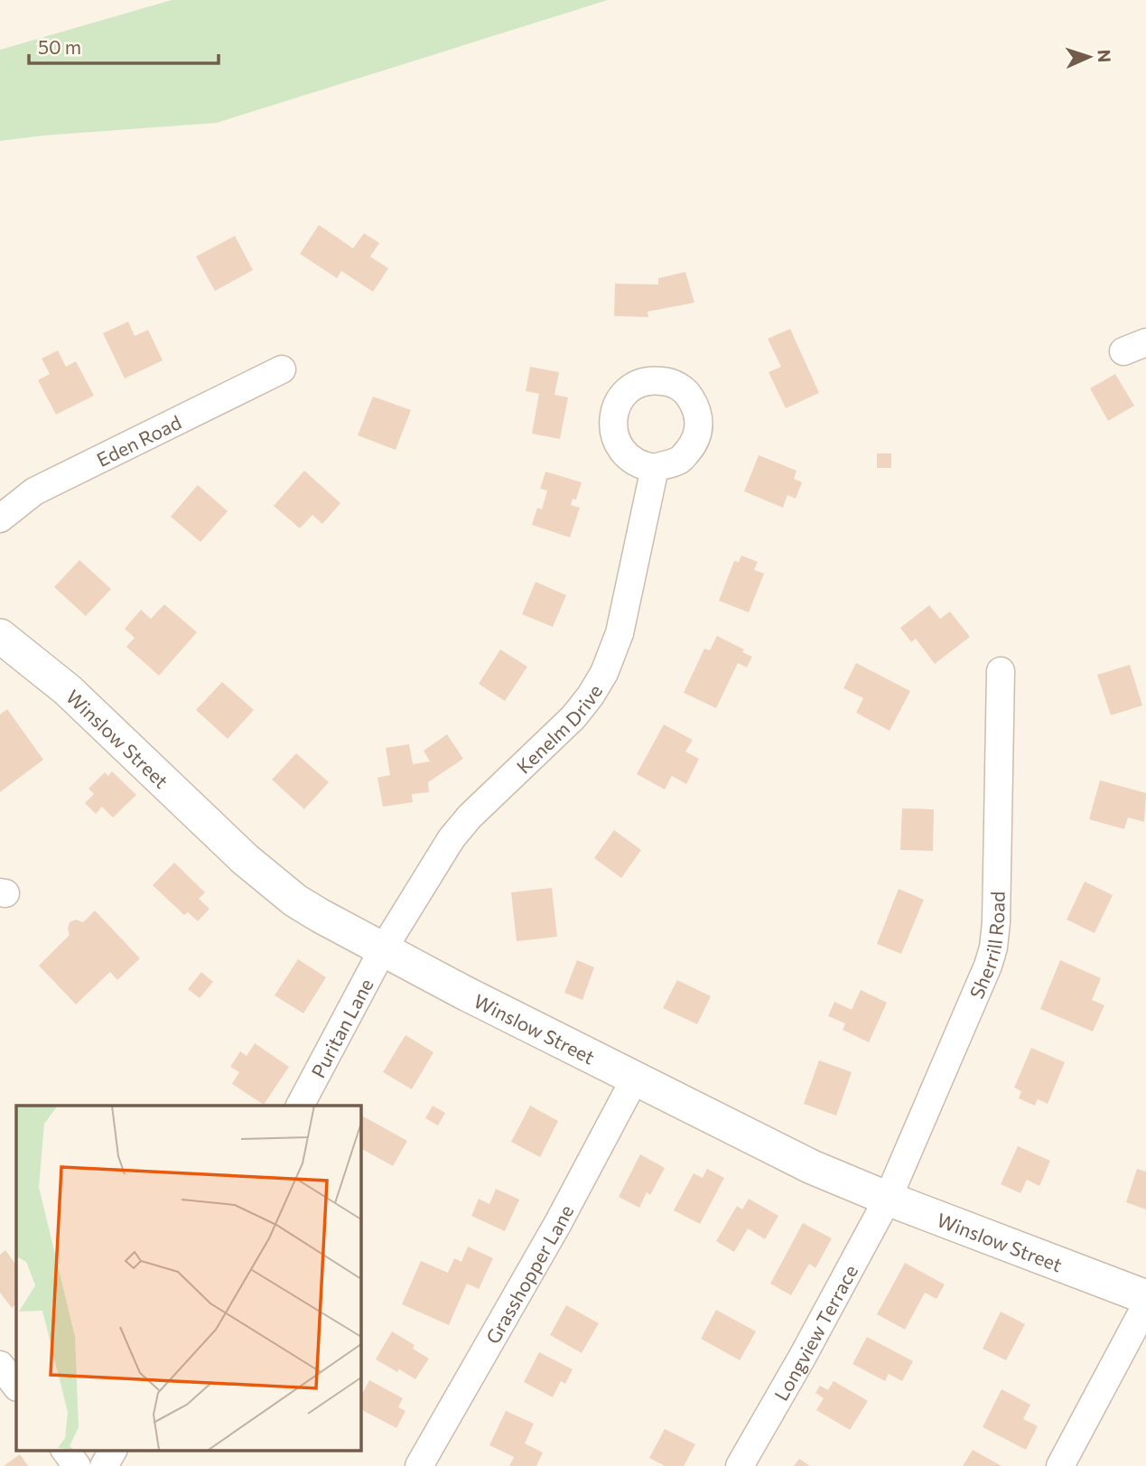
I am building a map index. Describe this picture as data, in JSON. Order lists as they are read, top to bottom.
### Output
{
  "streets": {
    "street": [
      "Eden Road",
      "Kenelm Drive",
      "Winslow Street",
      "Sherrill Road",
      "Puritan Lane",
      "Grasshopper Lane",
      "Longview Terrace"
    ]
  },
  "crossings": [
    ["Kenelm Drive", "Winslow Street"],
    ["Kenelm Drive", "Puritan Lane"],
    ["Winslow Street", "Sherrill Road"],
    ["Winslow Street", "Puritan Lane"],
    ["Winslow Street", "Grasshopper Lane"],
    ["Winslow Street", "Longview Terrace"],
    ["Sherrill Road", "Longview Terrace"]
  ],
  "scale_bar": "50 m",
  "north": "right"
}
